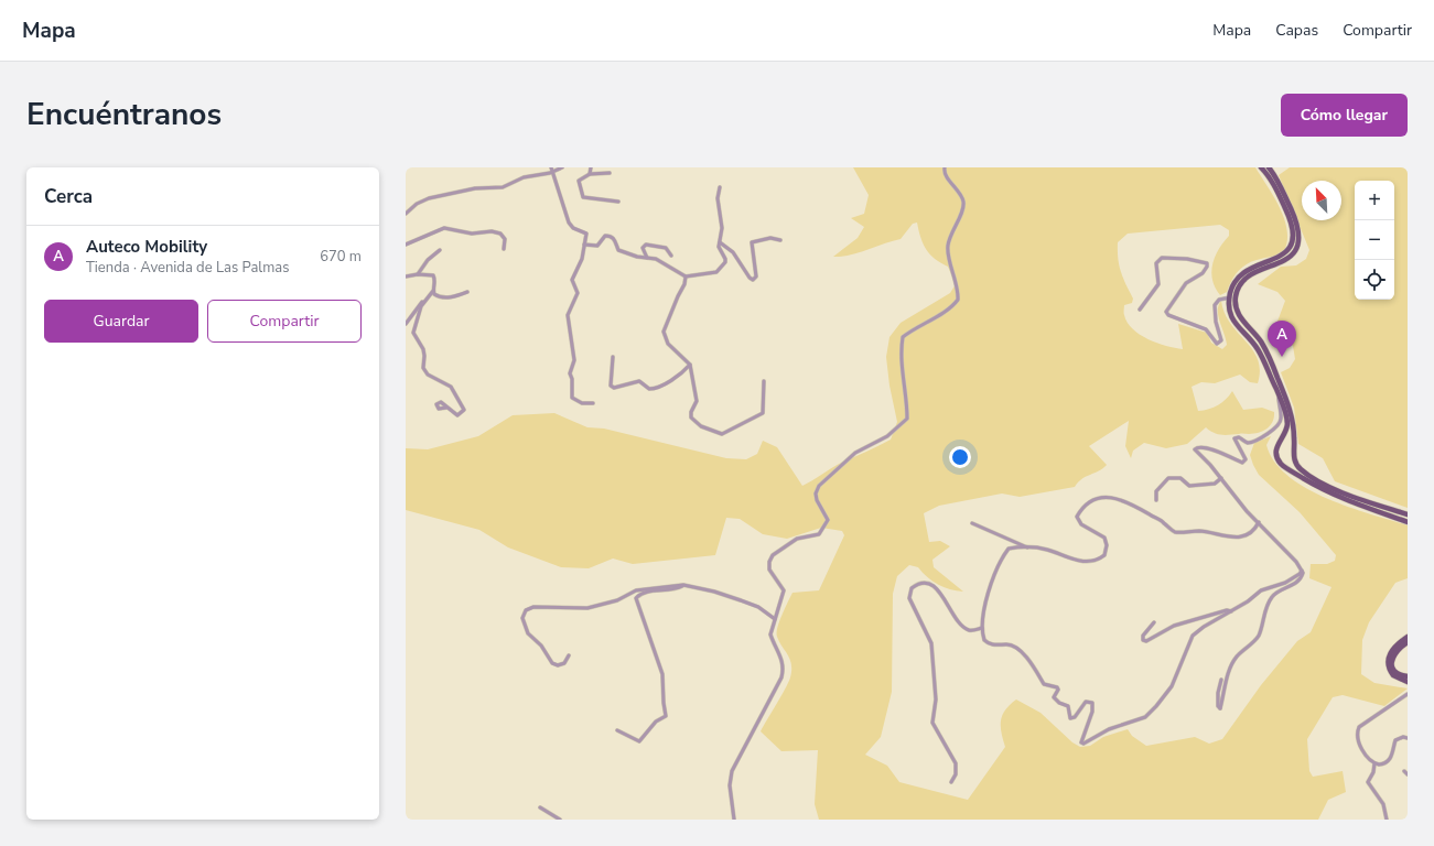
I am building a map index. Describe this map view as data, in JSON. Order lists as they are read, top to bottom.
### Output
{
  "north": "top left",
  "page": {
    "header": "Mapa",
    "nav": ["Mapa", "Capas", "Compartir"],
    "title": "Encuéntranos",
    "buttons": [
      "Cómo llegar",
      ["Guardar", "Compartir"]
    ],
    "heading": "Cerca",
    "map_buttons": ["+", "−"],
    "list": [
      {
        "mark": "A",
        "name": "Auteco Mobility",
        "note": "Tienda · Avenida de Las Palmas",
        "value": "670 m"
      }
    ],
    "pins": "A"
  }
}
